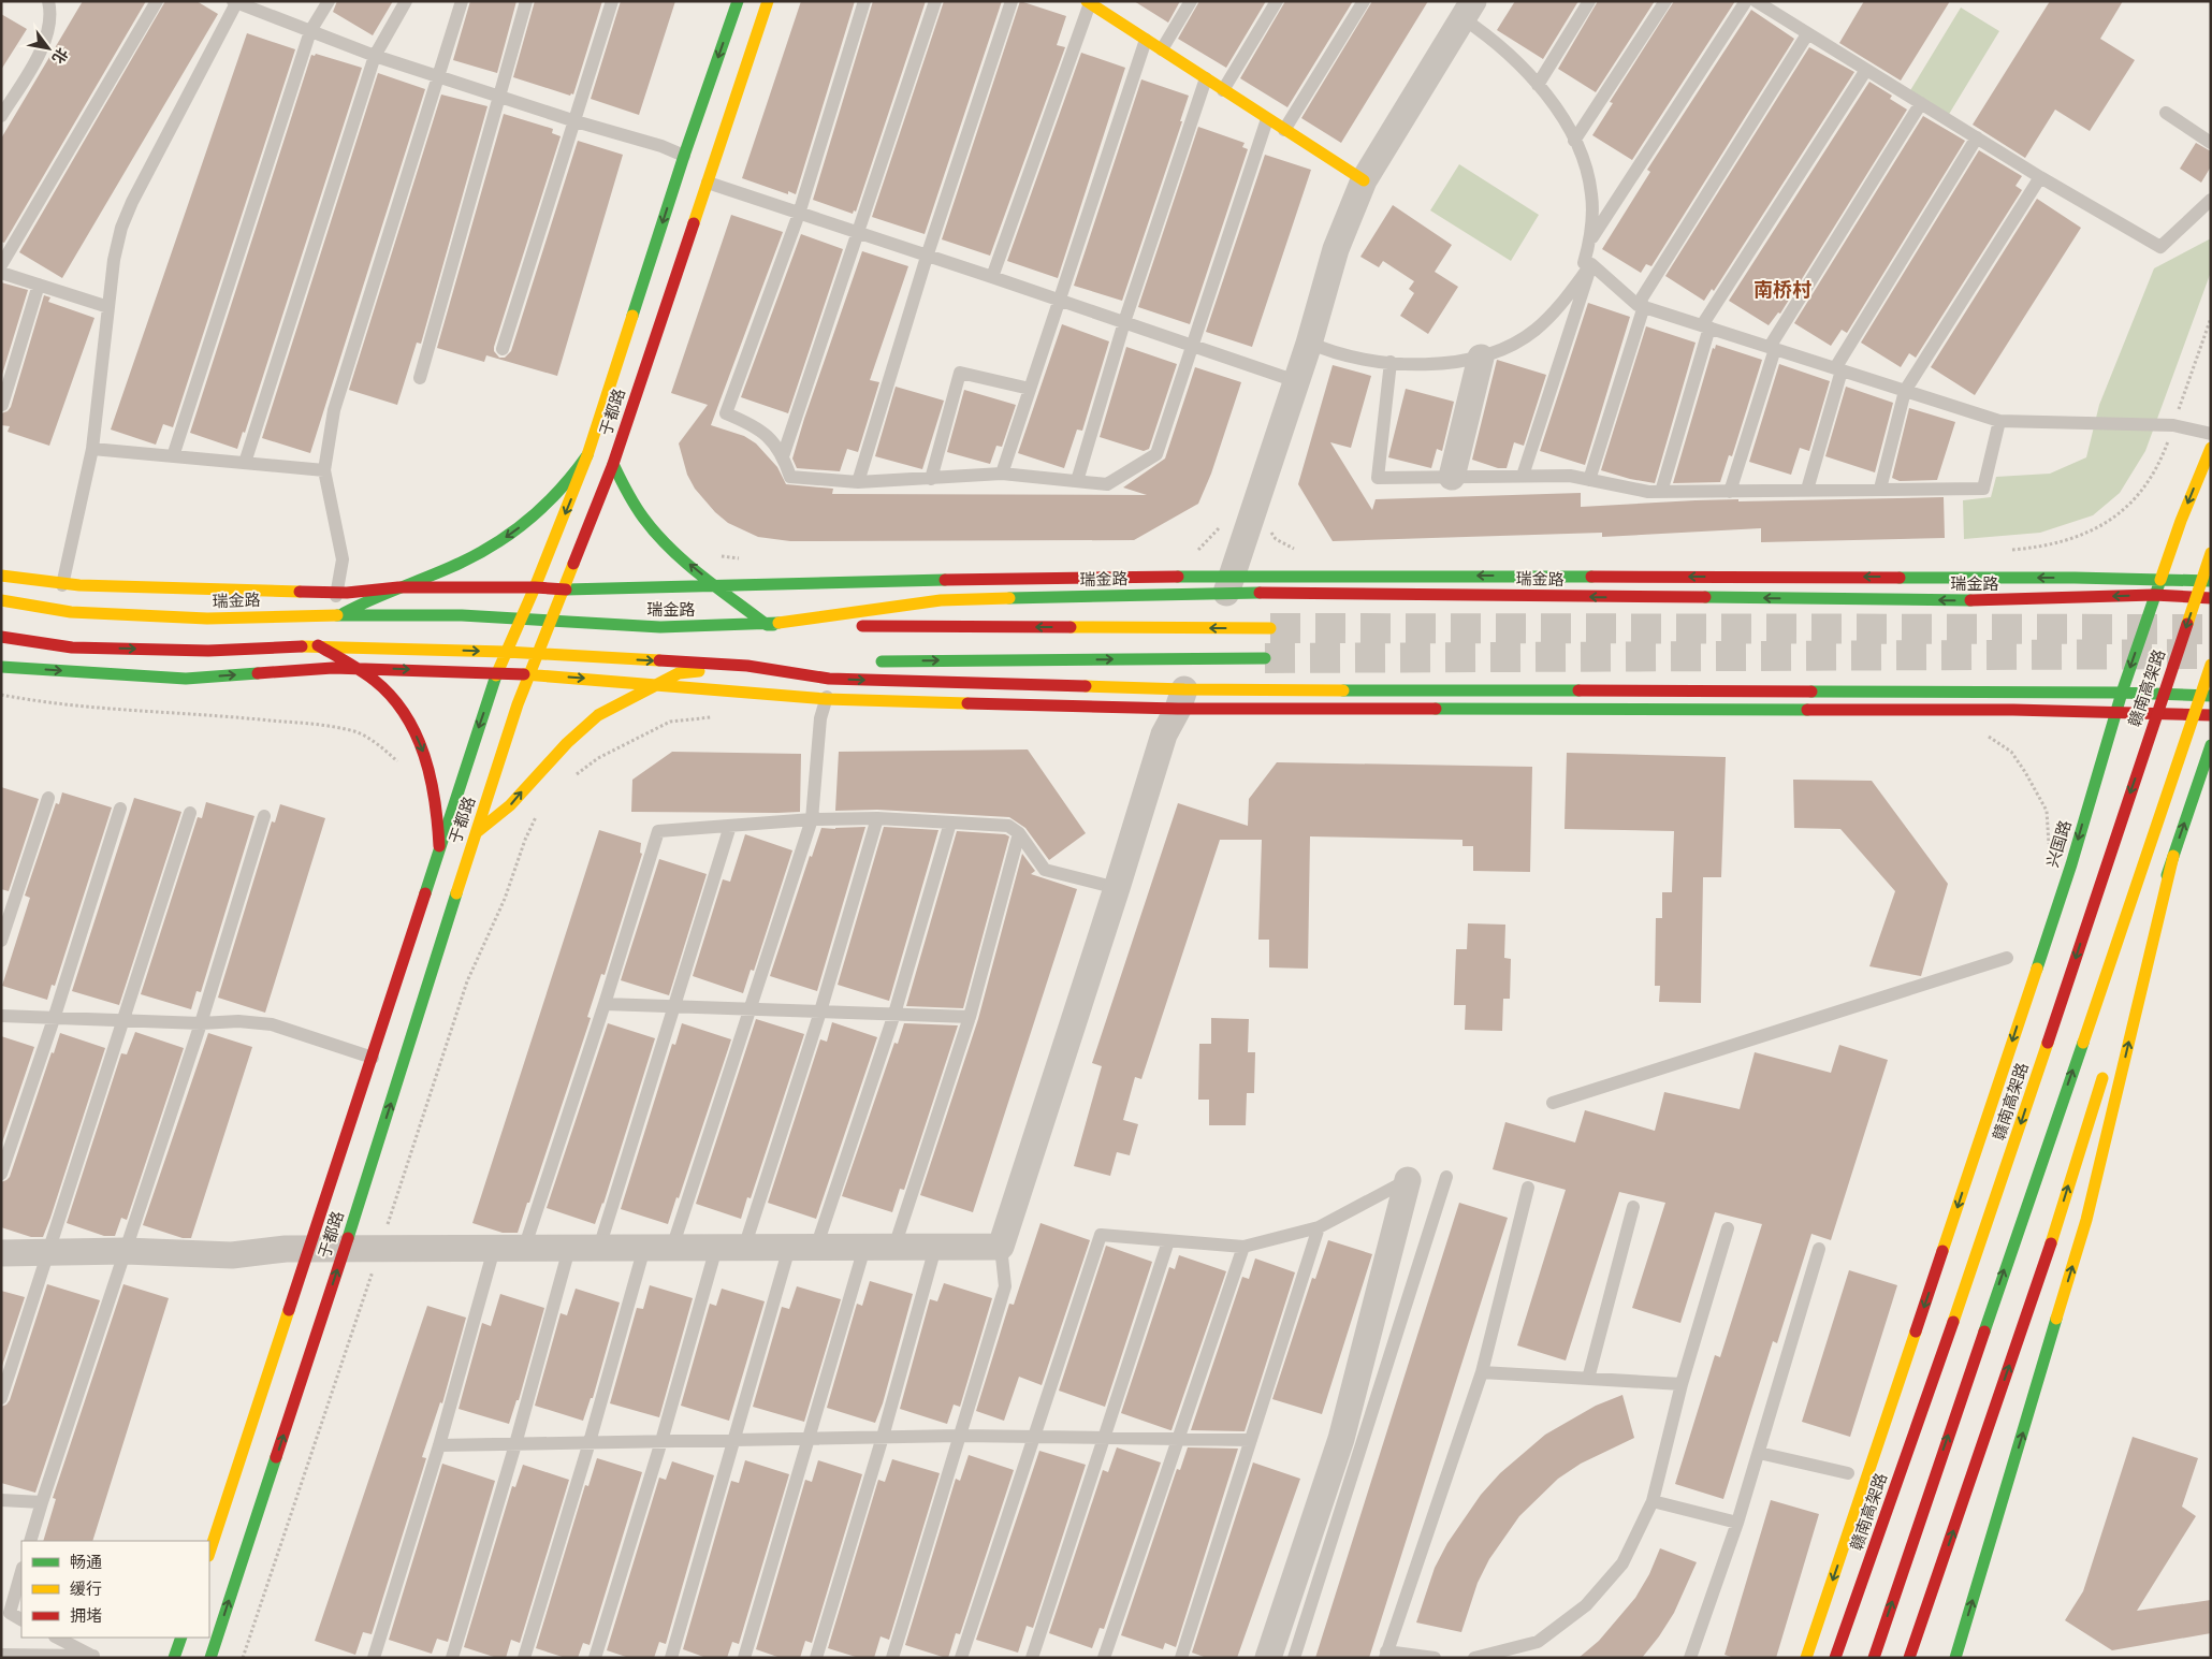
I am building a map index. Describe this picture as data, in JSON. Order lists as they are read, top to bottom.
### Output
{
  "streets": {
    "main road": [
      "于都路",
      "瑞金路",
      "赣南高架路",
      "兴国路"
    ]
  },
  "crossings": [
    ["于都路", "瑞金路"],
    ["瑞金路", "兴国路"]
  ],
  "districts": ["南桥村"],
  "legend": ["畅通", "缓行", "拥堵"],
  "north": "bottom right"
}
